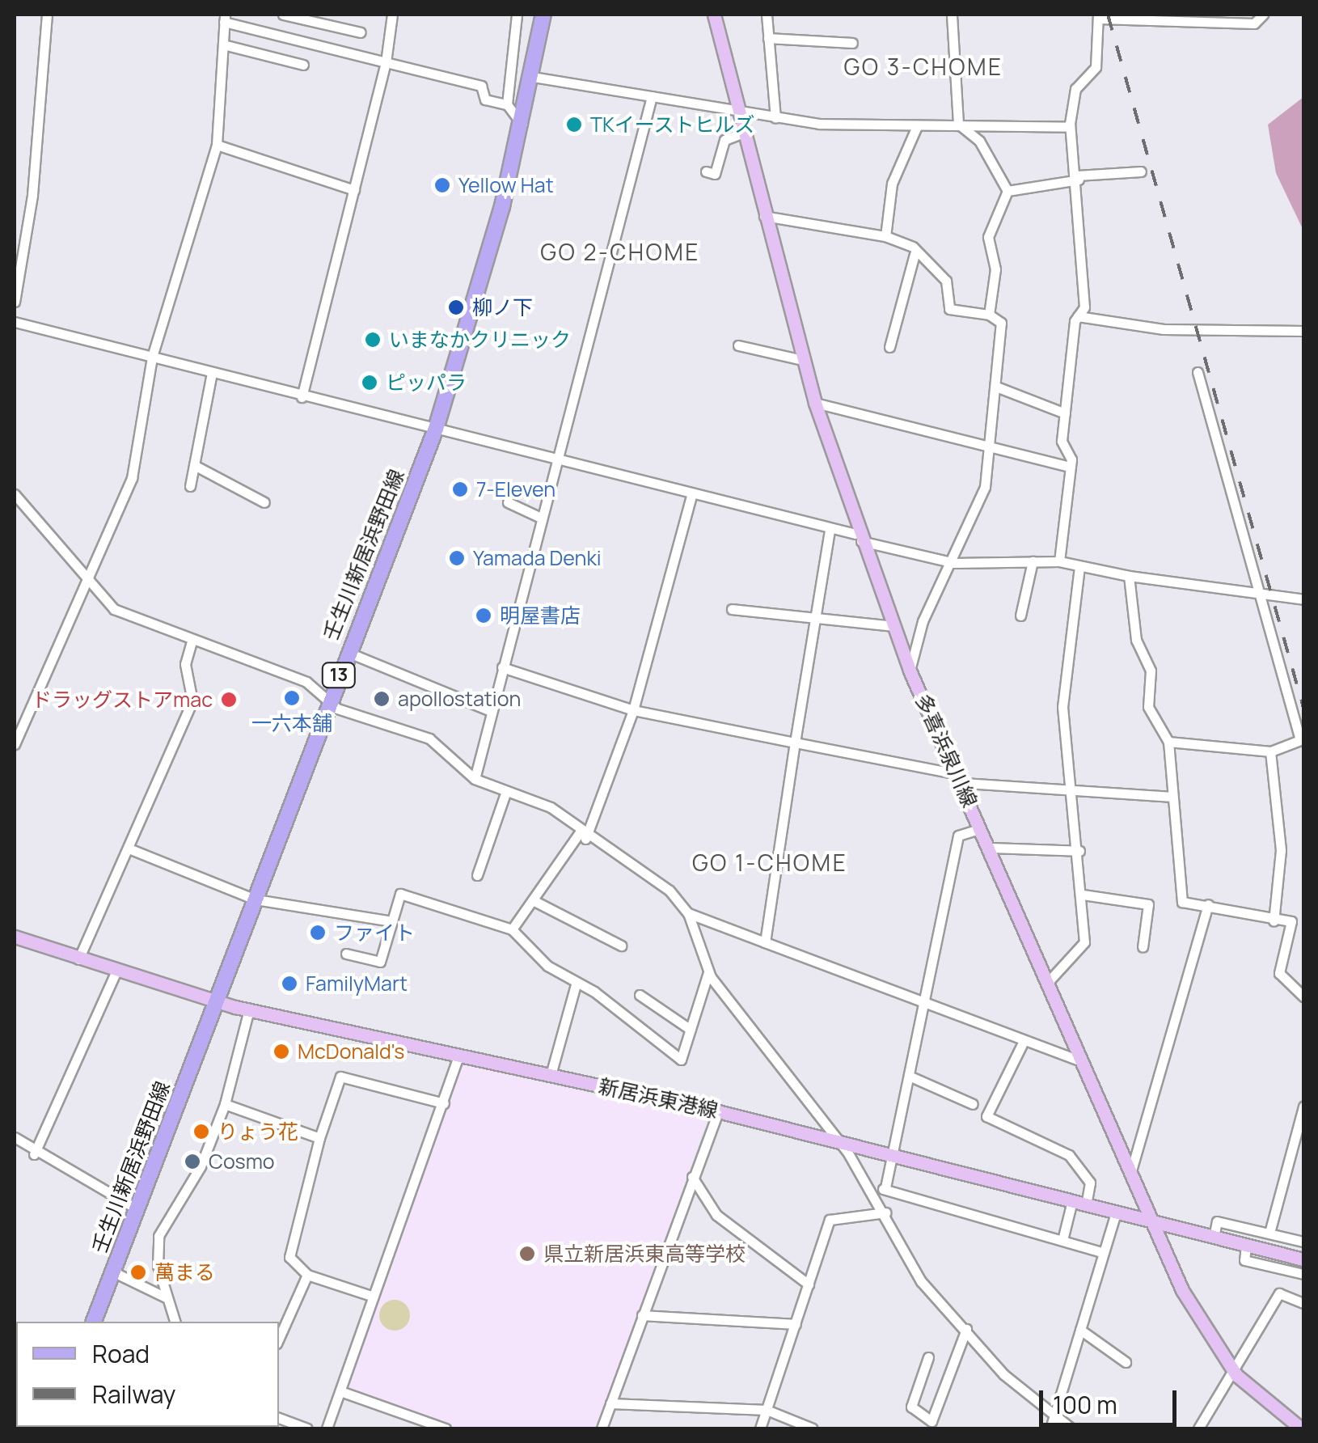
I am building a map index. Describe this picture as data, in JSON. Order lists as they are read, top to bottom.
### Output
{
  "streets": {
    "main road": [
      "壬生川新居浜野田線",
      "13",
      "多喜浜泉川線",
      "新居浜東港線"
    ]
  },
  "crossings": [
    ["壬生川新居浜野田線", "新居浜東港線"],
    ["多喜浜泉川線", "新居浜東港線"]
  ],
  "districts": ["GO 3-CHOME", "GO 2-CHOME", "GO 1-CHOME"],
  "places": [
    "TKイーストヒルズ",
    "Yellow Hat",
    "柳ノ下",
    "いまなかクリニック",
    "ピッパラ",
    "7-Eleven",
    "Yamada Denki",
    "明屋書店",
    "一六本舗",
    "apollostation",
    "ドラッグストアmac",
    "ファイト",
    "FamilyMart",
    "McDonald's",
    "りょう花",
    "Cosmo",
    "県立新居浜東高等学校",
    "萬まる"
  ],
  "legend": ["Road", "Railway"],
  "scale_bar": "100 m"
}
